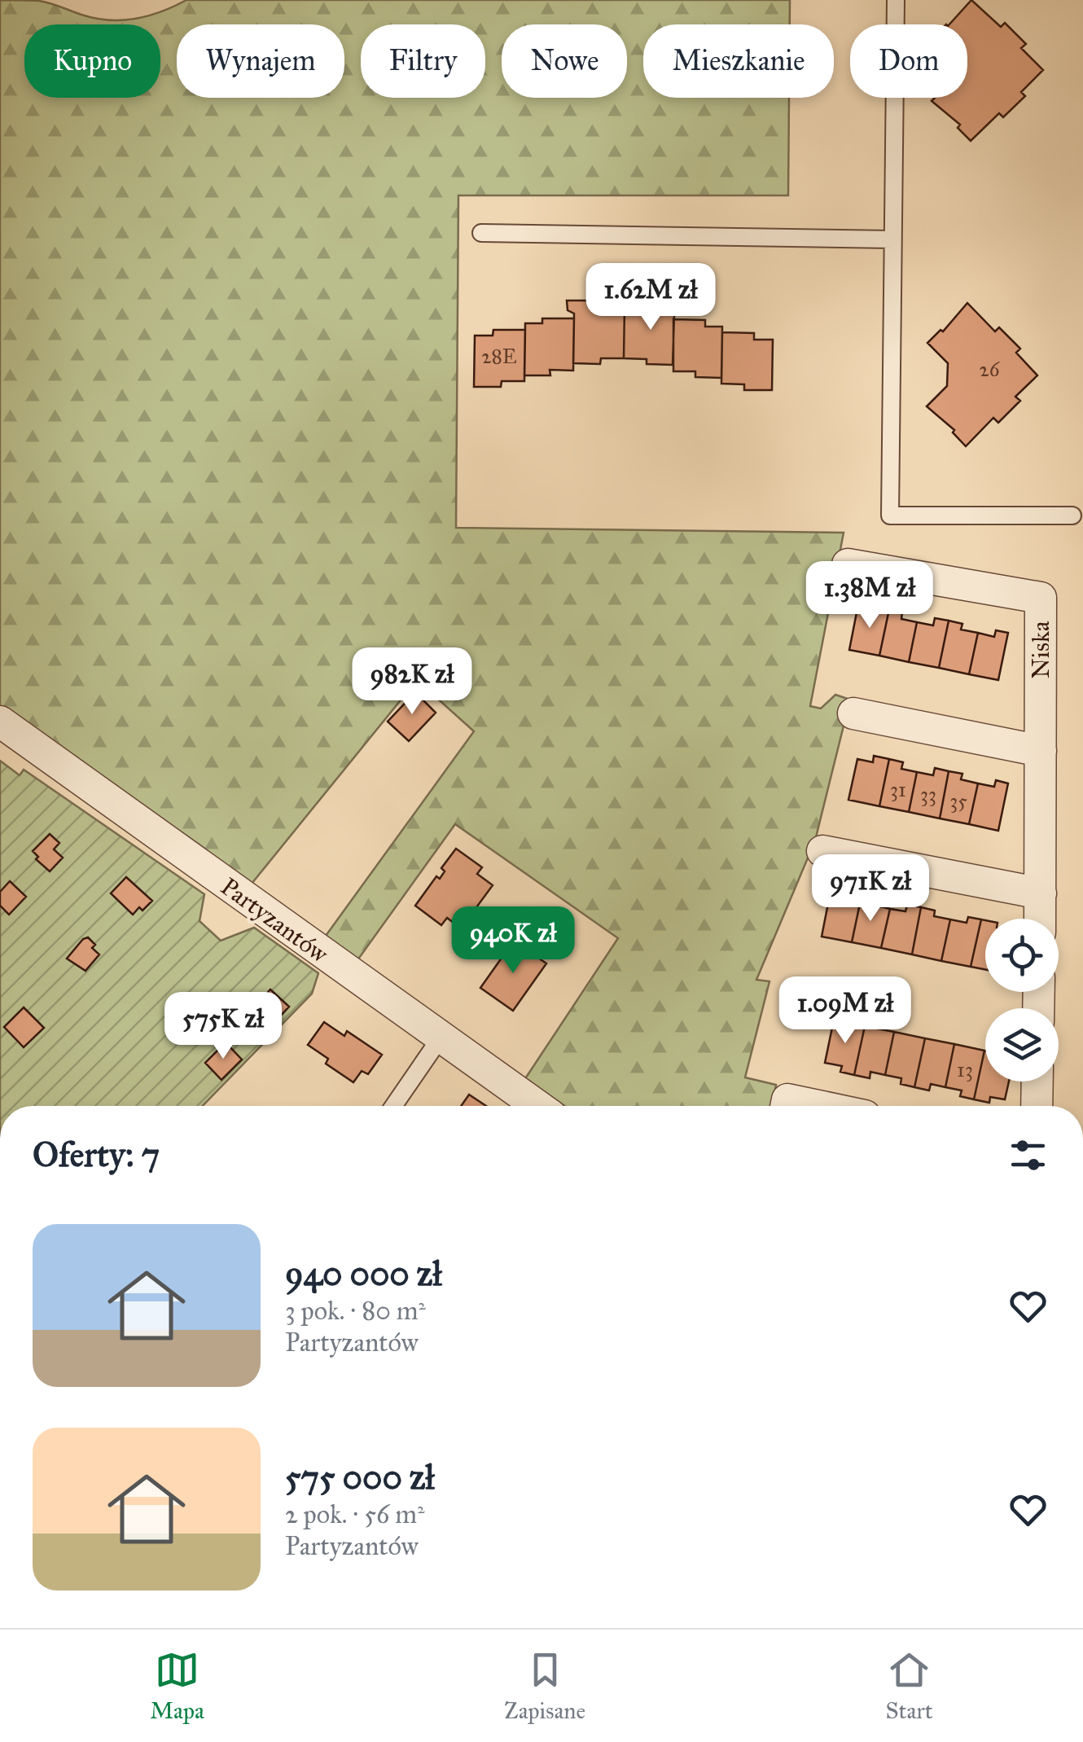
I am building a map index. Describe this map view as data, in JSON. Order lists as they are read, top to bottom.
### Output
{
  "streets": {
    "street": ["Niska", "Partyzantów"]
  },
  "house_numbers": [
    "28E",
    "26",
    "31",
    "33",
    "35",
    "13"
  ],
  "page": {
    "chip": [
      "Kupno",
      "Wynajem",
      "Filtry",
      "Nowe",
      "Mieszkanie",
      "Dom"
    ],
    "price": [
      "1.62M zł",
      "1.38M zł",
      "982K zł",
      "971K zł",
      "940K zł",
      "1.09M zł",
      "575K zł"
    ],
    "heading": "Oferty: 7",
    "list": [
      {
        "name": "940 000 zł",
        "note": "3 pok. · 80 m² · Partyzantów"
      },
      {
        "name": "575 000 zł",
        "note": "2 pok. · 56 m² · Partyzantów"
      }
    ],
    "tabs": ["Mapa", "Zapisane", "Start"]
  }
}
